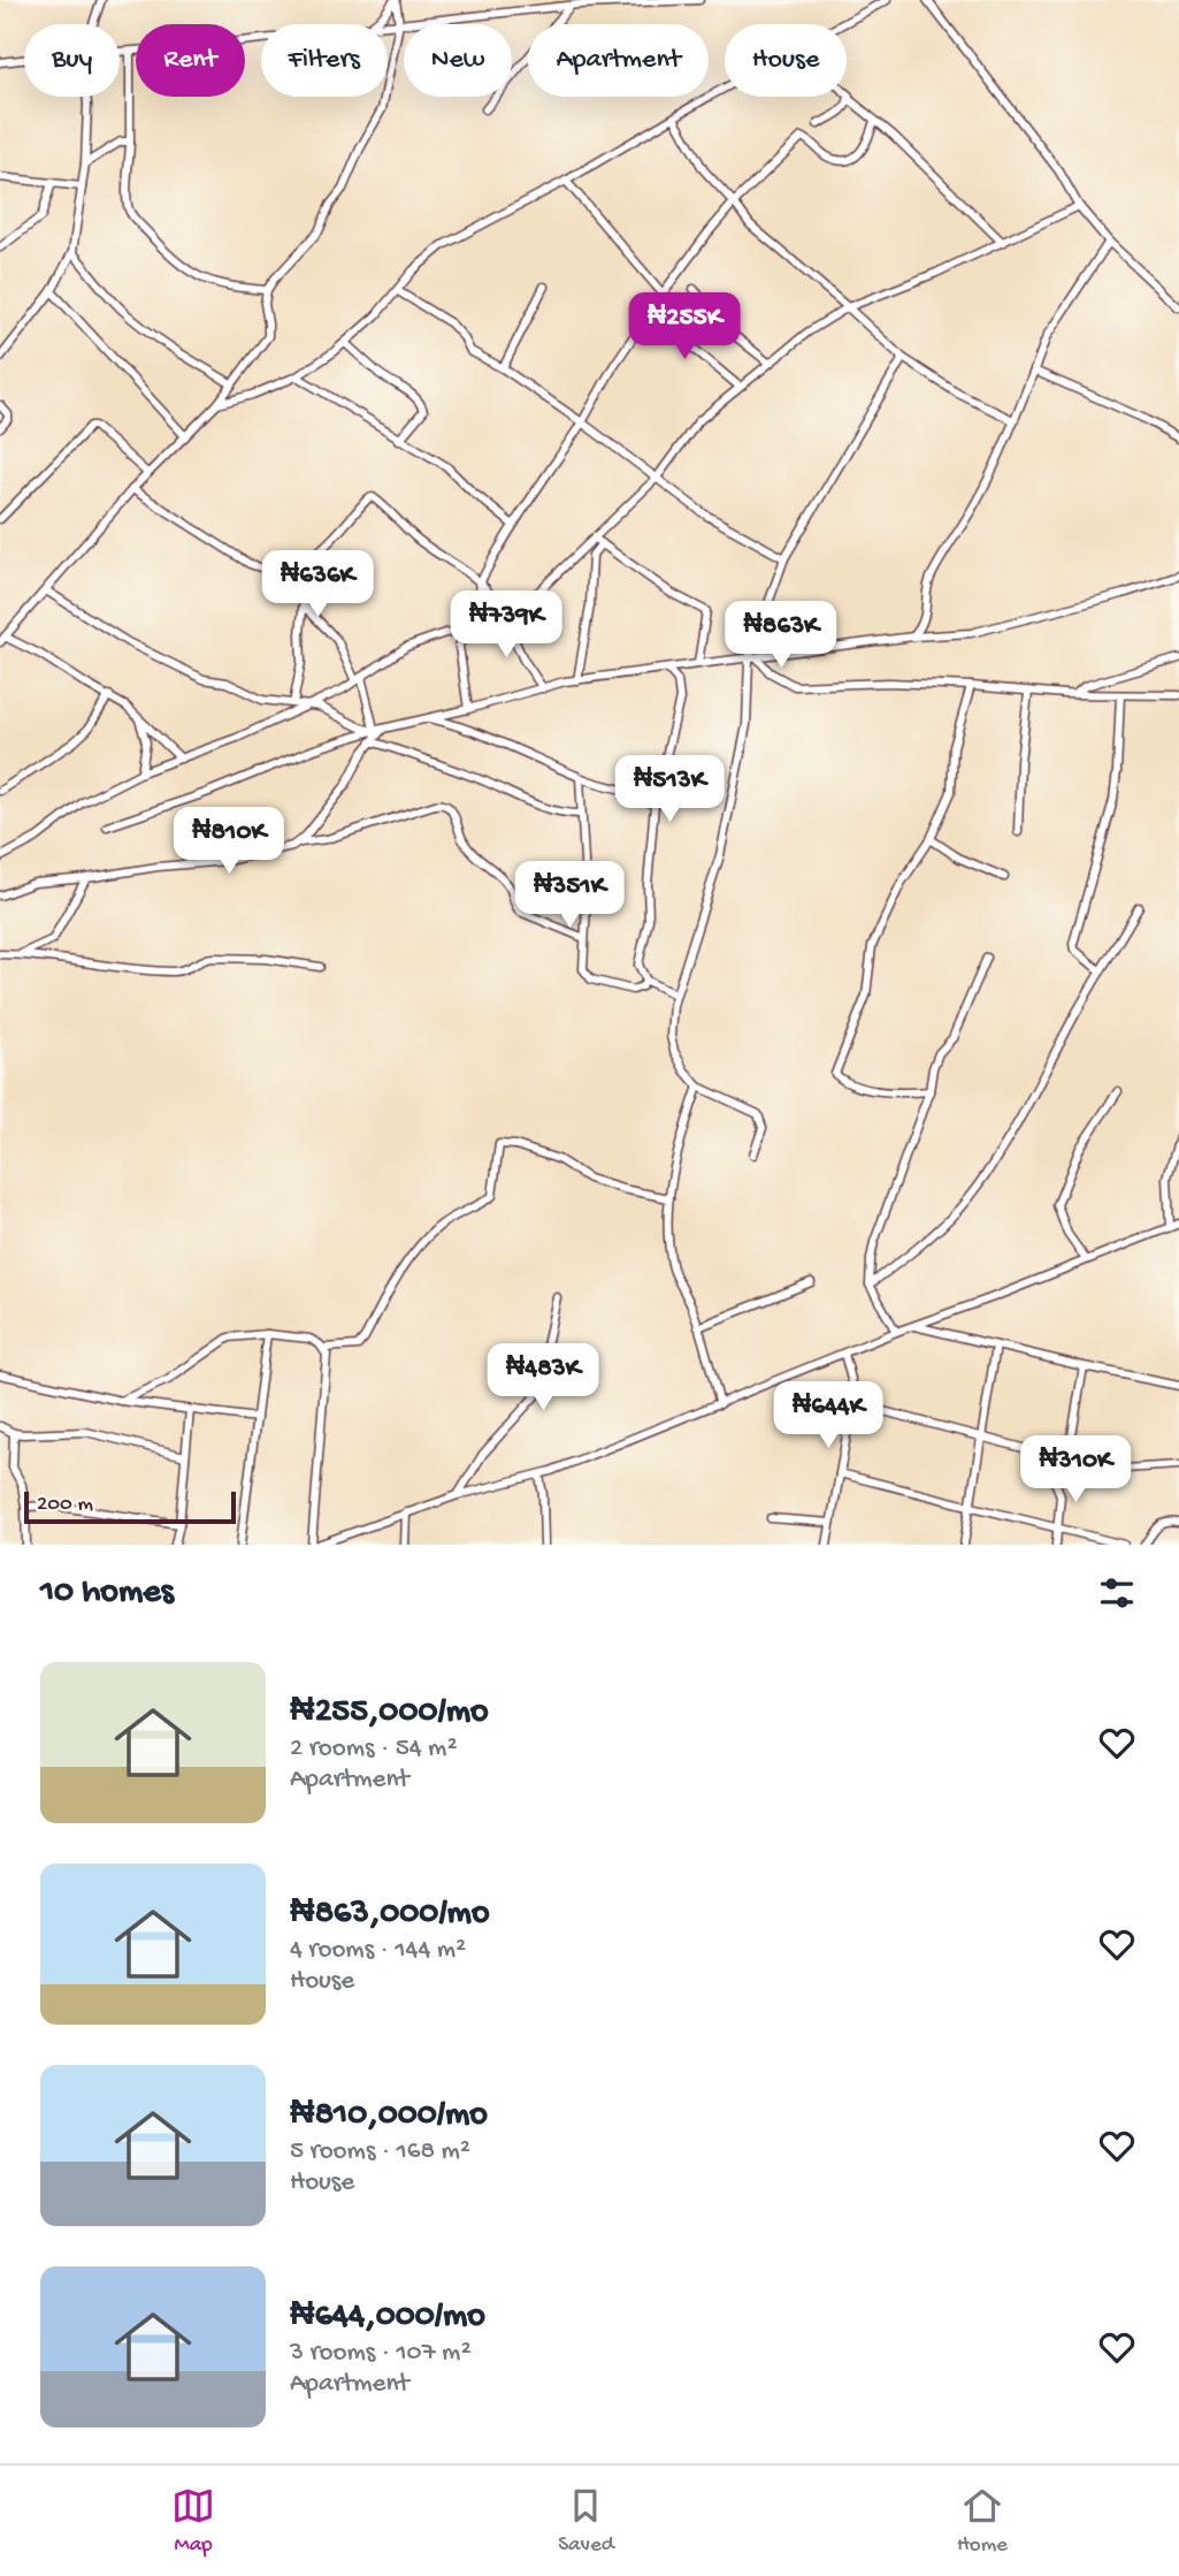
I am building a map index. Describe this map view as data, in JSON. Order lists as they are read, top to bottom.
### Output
{
  "scale_bar": "200 m",
  "page": {
    "chip": [
      "Buy",
      "Rent",
      "Filters",
      "New",
      "Apartment",
      "House"
    ],
    "price": [
      "₦255K",
      "₦636K",
      "₦739K",
      "₦863K",
      "₦513K",
      "₦810K",
      "₦351K",
      "₦483K",
      "₦644K",
      "₦310K"
    ],
    "scale": "200 m",
    "heading": "10 homes",
    "list": [
      {
        "name": "₦255,000/mo",
        "note": "2 rooms · 54 m² · Apartment"
      },
      {
        "name": "₦863,000/mo",
        "note": "4 rooms · 144 m² · House"
      },
      {
        "name": "₦810,000/mo",
        "note": "5 rooms · 168 m² · House"
      },
      {
        "name": "₦644,000/mo",
        "note": "3 rooms · 107 m² · Apartment"
      }
    ],
    "tabs": ["Map", "Saved", "Home"]
  }
}
